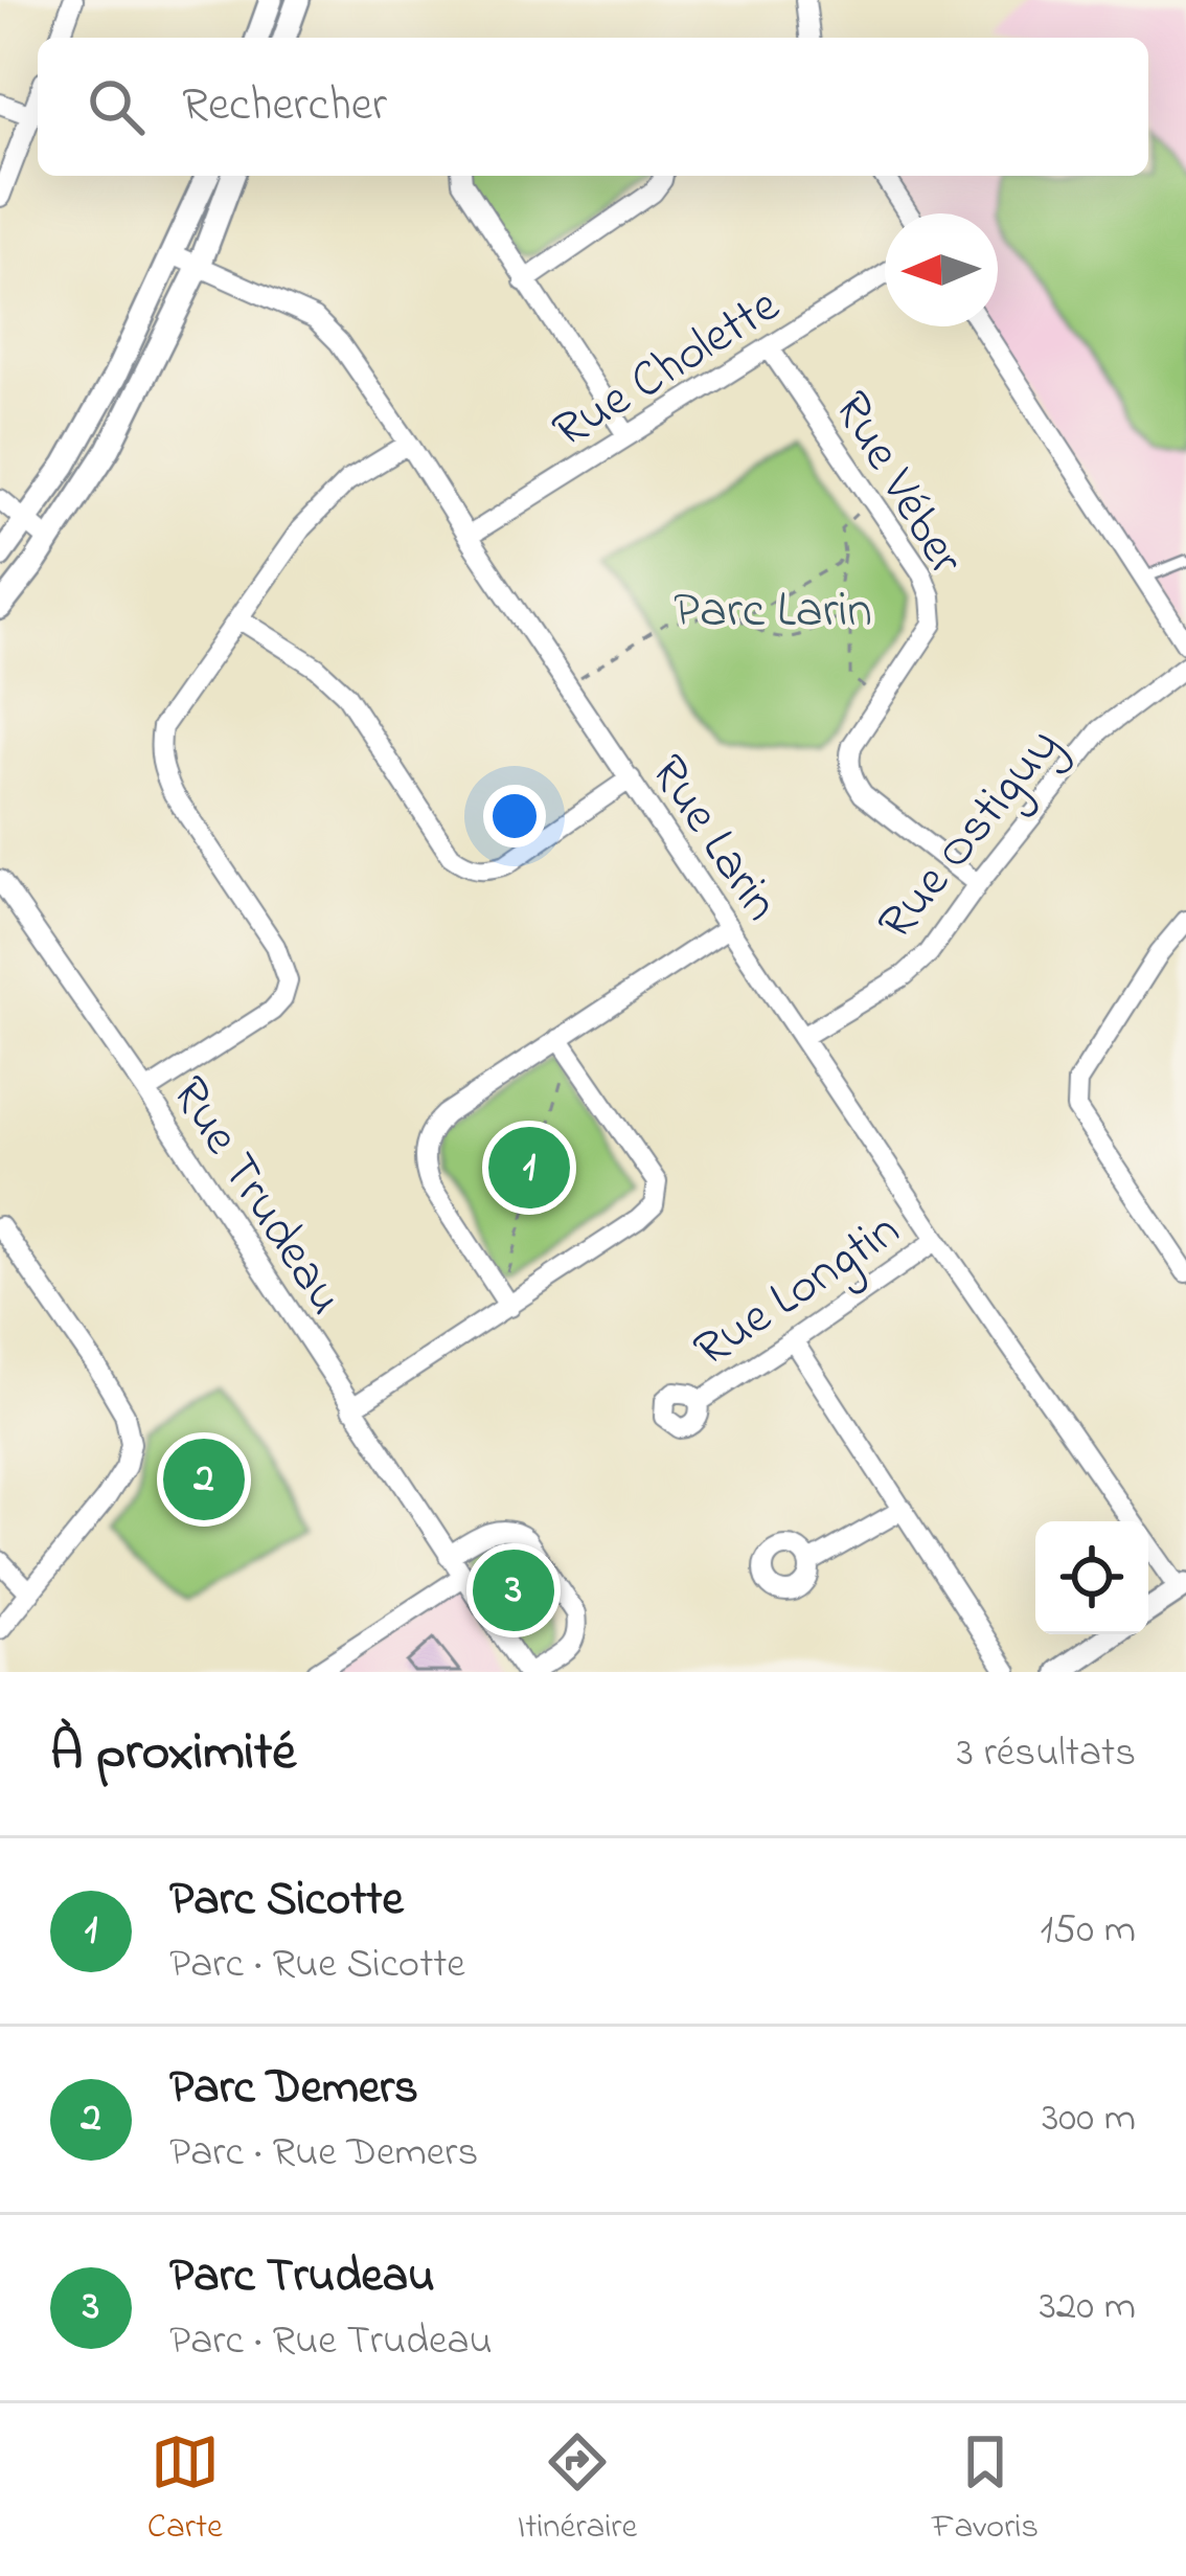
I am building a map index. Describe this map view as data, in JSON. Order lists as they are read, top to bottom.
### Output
{
  "streets": {
    "street": [
      "Rue Cholette",
      "Rue Véber",
      "Rue Ostiguy",
      "Rue Larin",
      "Rue Trudeau",
      "Rue Longtin"
    ]
  },
  "crossings": [
    ["Rue Cholette", "Rue Véber"],
    ["Rue Cholette", "Rue Larin"],
    ["Rue Véber", "Rue Ostiguy"],
    ["Rue Ostiguy", "Rue Larin"],
    ["Rue Larin", "Rue Longtin"]
  ],
  "parks": ["Parc Larin"],
  "north": "left",
  "page": {
    "search": "Rechercher",
    "pins": ["1", "2", "3"],
    "heading": ["À proximité", "3 résultats"],
    "list": [
      {
        "mark": "1",
        "name": "Parc Sicotte",
        "note": "Parc · Rue Sicotte",
        "value": "150 m"
      },
      {
        "mark": "2",
        "name": "Parc Demers",
        "note": "Parc · Rue Demers",
        "value": "300 m"
      },
      {
        "mark": "3",
        "name": "Parc Trudeau",
        "note": "Parc · Rue Trudeau",
        "value": "320 m"
      }
    ],
    "nav": ["Carte", "Itinéraire", "Favoris"]
  }
}
